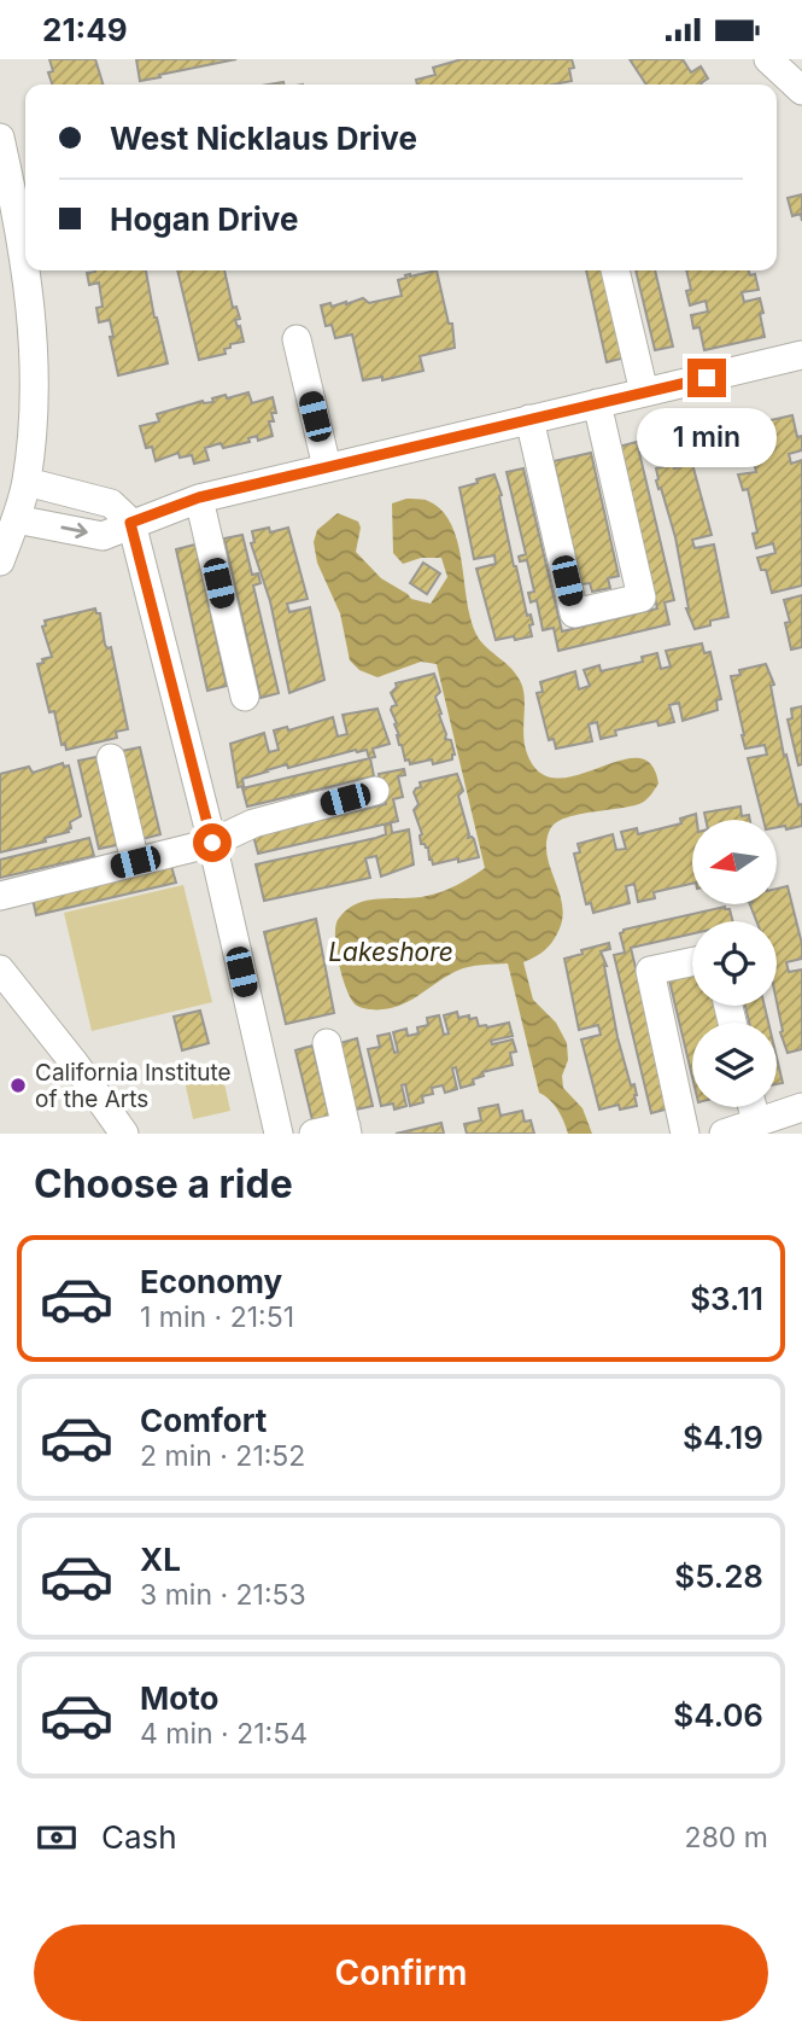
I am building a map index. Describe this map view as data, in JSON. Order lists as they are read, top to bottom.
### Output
{
  "water": ["Lakeshore"],
  "places": ["California Institute of the Arts"],
  "north": "left",
  "page": {
    "status": "21:49",
    "banner": ["West Nicklaus Drive", "Hogan Drive"],
    "bubble": "1 min",
    "heading": "Choose a ride",
    "list": [
      {
        "name": "Economy",
        "note": "1 min · 21:51",
        "value": "$3.11"
      },
      {
        "name": "Comfort",
        "note": "2 min · 21:52",
        "value": "$4.19"
      },
      {
        "name": "XL",
        "note": "3 min · 21:53",
        "value": "$5.28"
      },
      {
        "name": "Moto",
        "note": "4 min · 21:54",
        "value": "$4.06"
      }
    ],
    "pay": ["Cash", "280 m"],
    "buttons": "Confirm"
  }
}
